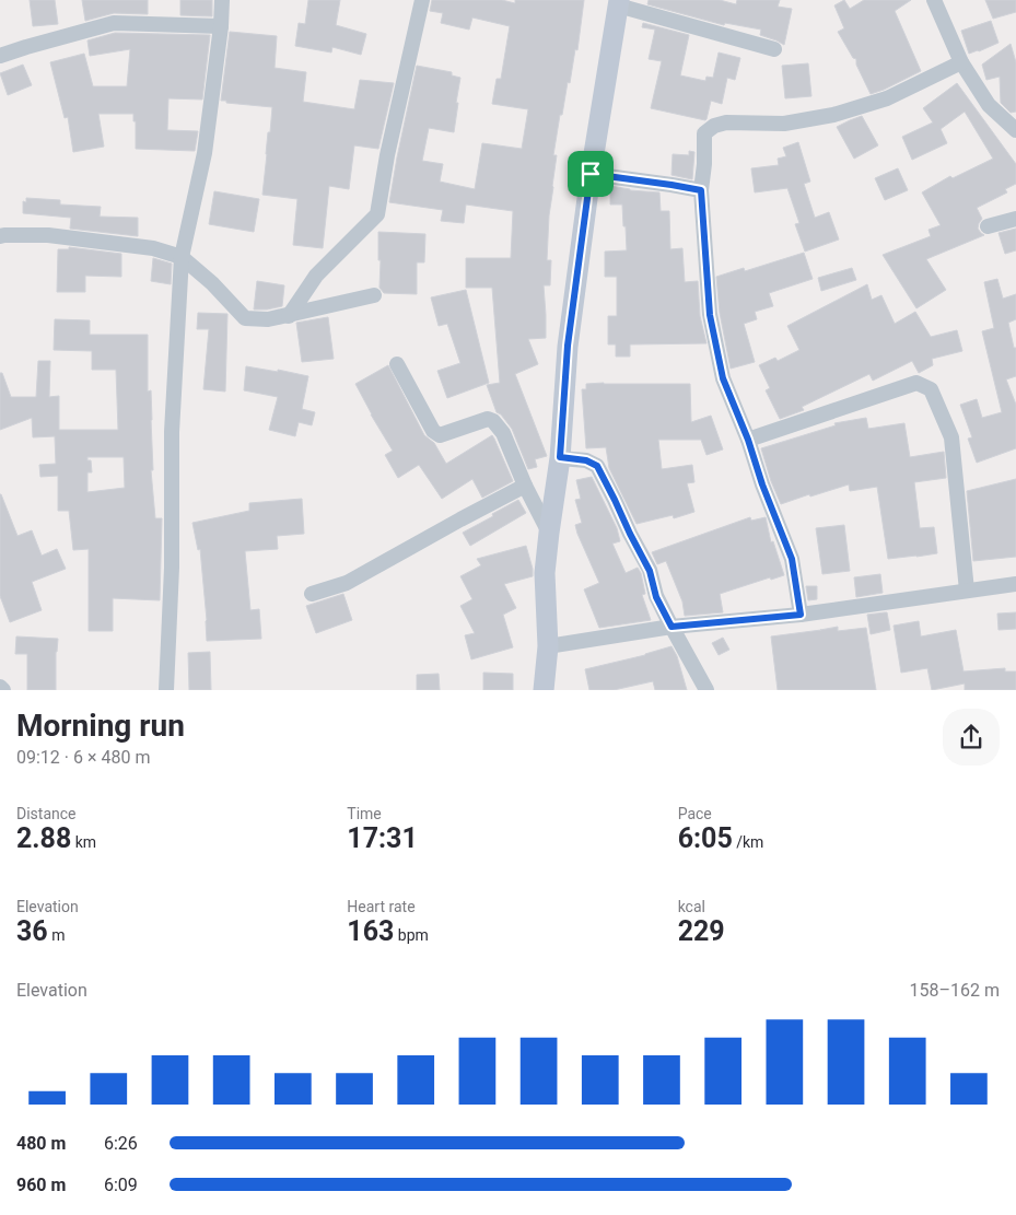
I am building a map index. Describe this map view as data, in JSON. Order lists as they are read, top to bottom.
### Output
{
  "page": {
    "heading": ["Morning run", "09:12 · 6 × 480 m"],
    "stats": [
      ["Distance", "2.88 km"],
      ["Time", "17:31"],
      ["Pace", "6:05 /km"],
      ["Elevation", "36 m"],
      ["Heart rate", "163 bpm"],
      ["kcal", "229"]
    ],
    "chart": ["Elevation", "158–162 m"],
    "list": [
      {
        "name": "480 m",
        "note": "6:26"
      },
      {
        "name": "960 m",
        "note": "6:09"
      }
    ]
  }
}
